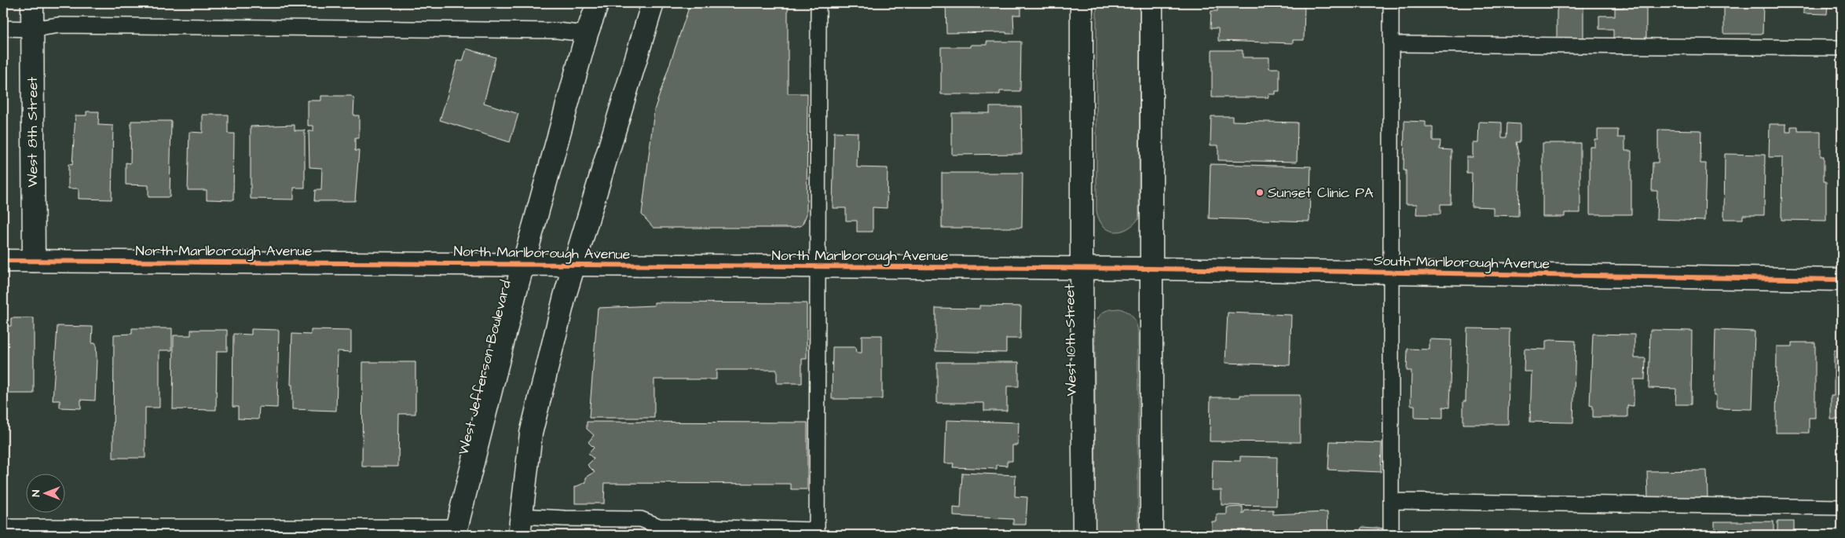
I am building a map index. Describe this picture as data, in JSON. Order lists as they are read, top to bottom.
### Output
{
  "streets": {
    "street": [
      "West 8th Street",
      "North Marlborough Avenue",
      "South Marlborough Avenue",
      "West 10th Street",
      "West Jefferson Boulevard"
    ]
  },
  "crossings": [
    ["West 8th Street", "North Marlborough Avenue"],
    ["North Marlborough Avenue", "South Marlborough Avenue"],
    ["North Marlborough Avenue", "West 10th Street"],
    ["North Marlborough Avenue", "West Jefferson Boulevard"],
    ["South Marlborough Avenue", "West 10th Street"]
  ],
  "places": ["Sunset Clinic PA"],
  "north": "left"
}
